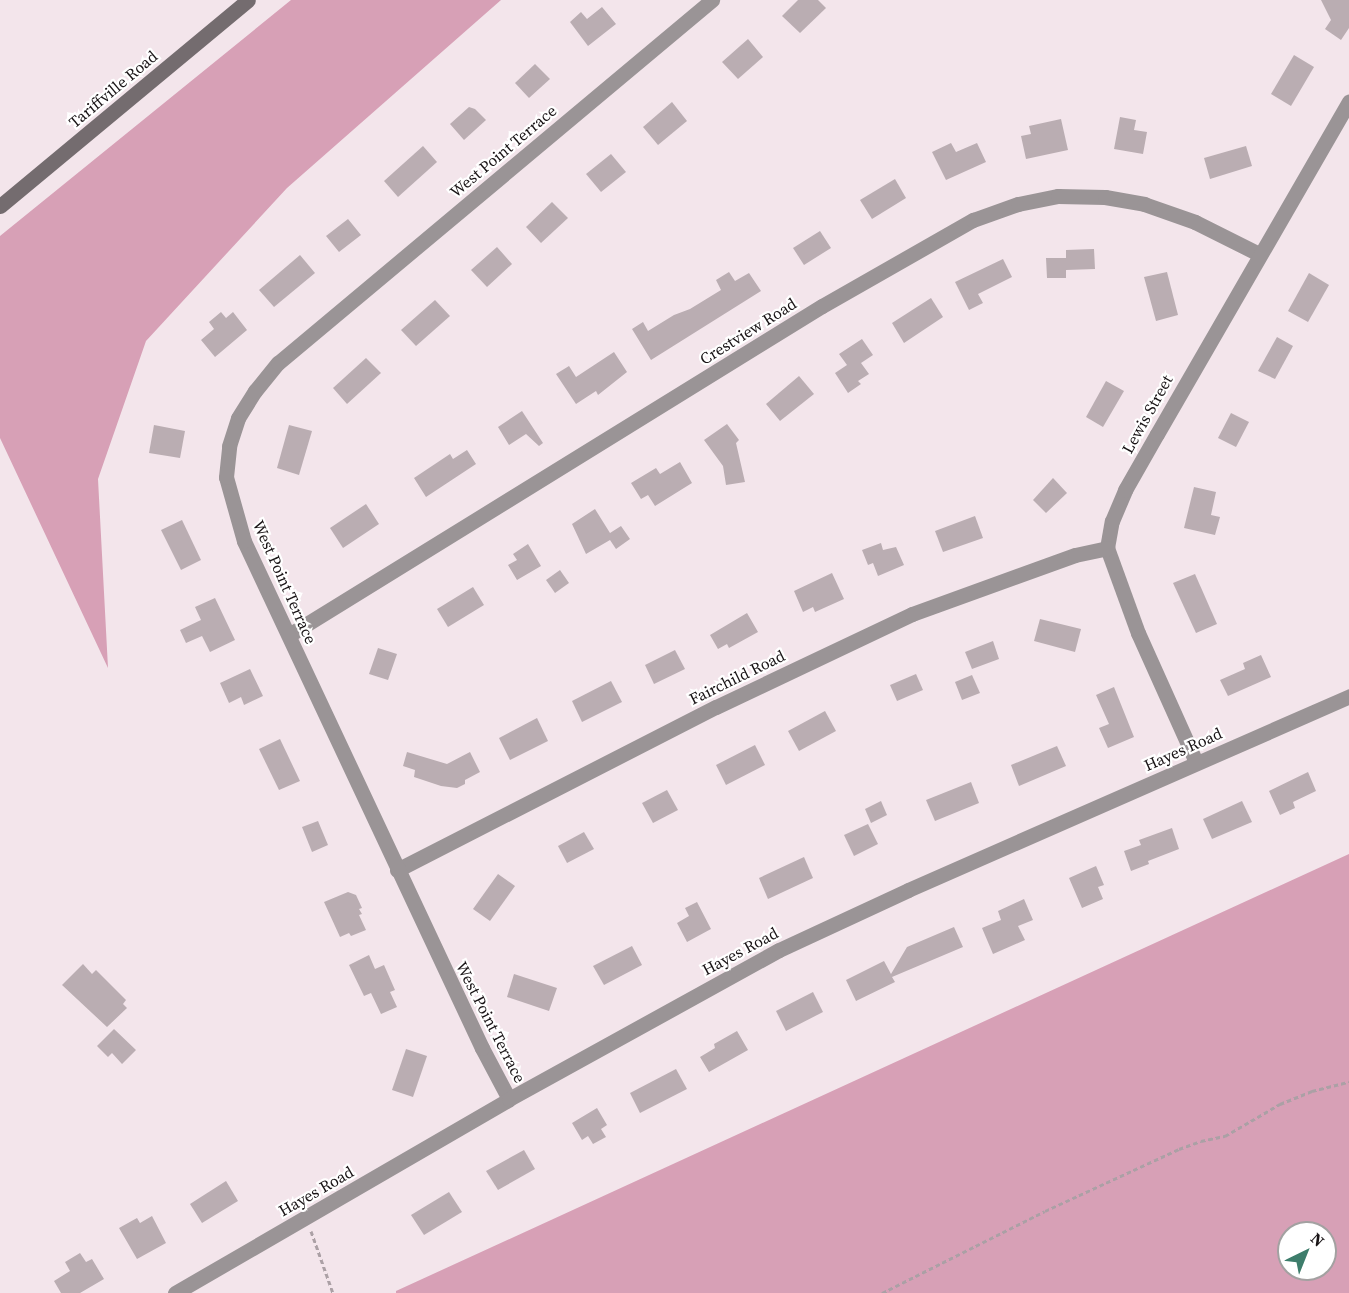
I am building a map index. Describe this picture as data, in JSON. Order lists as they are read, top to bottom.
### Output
{
  "streets": {
    "main road": ["Tariffville Road"],
    "street": [
      "West Point Terrace",
      "Crestview Road",
      "Lewis Street",
      "Fairchild Road",
      "Hayes Road"
    ]
  },
  "crossings": [
    ["West Point Terrace", "Crestview Road"],
    ["West Point Terrace", "Fairchild Road"],
    ["West Point Terrace", "Hayes Road"],
    ["Crestview Road", "Lewis Street"],
    ["Lewis Street", "Fairchild Road"]
  ],
  "north": "top right"
}
